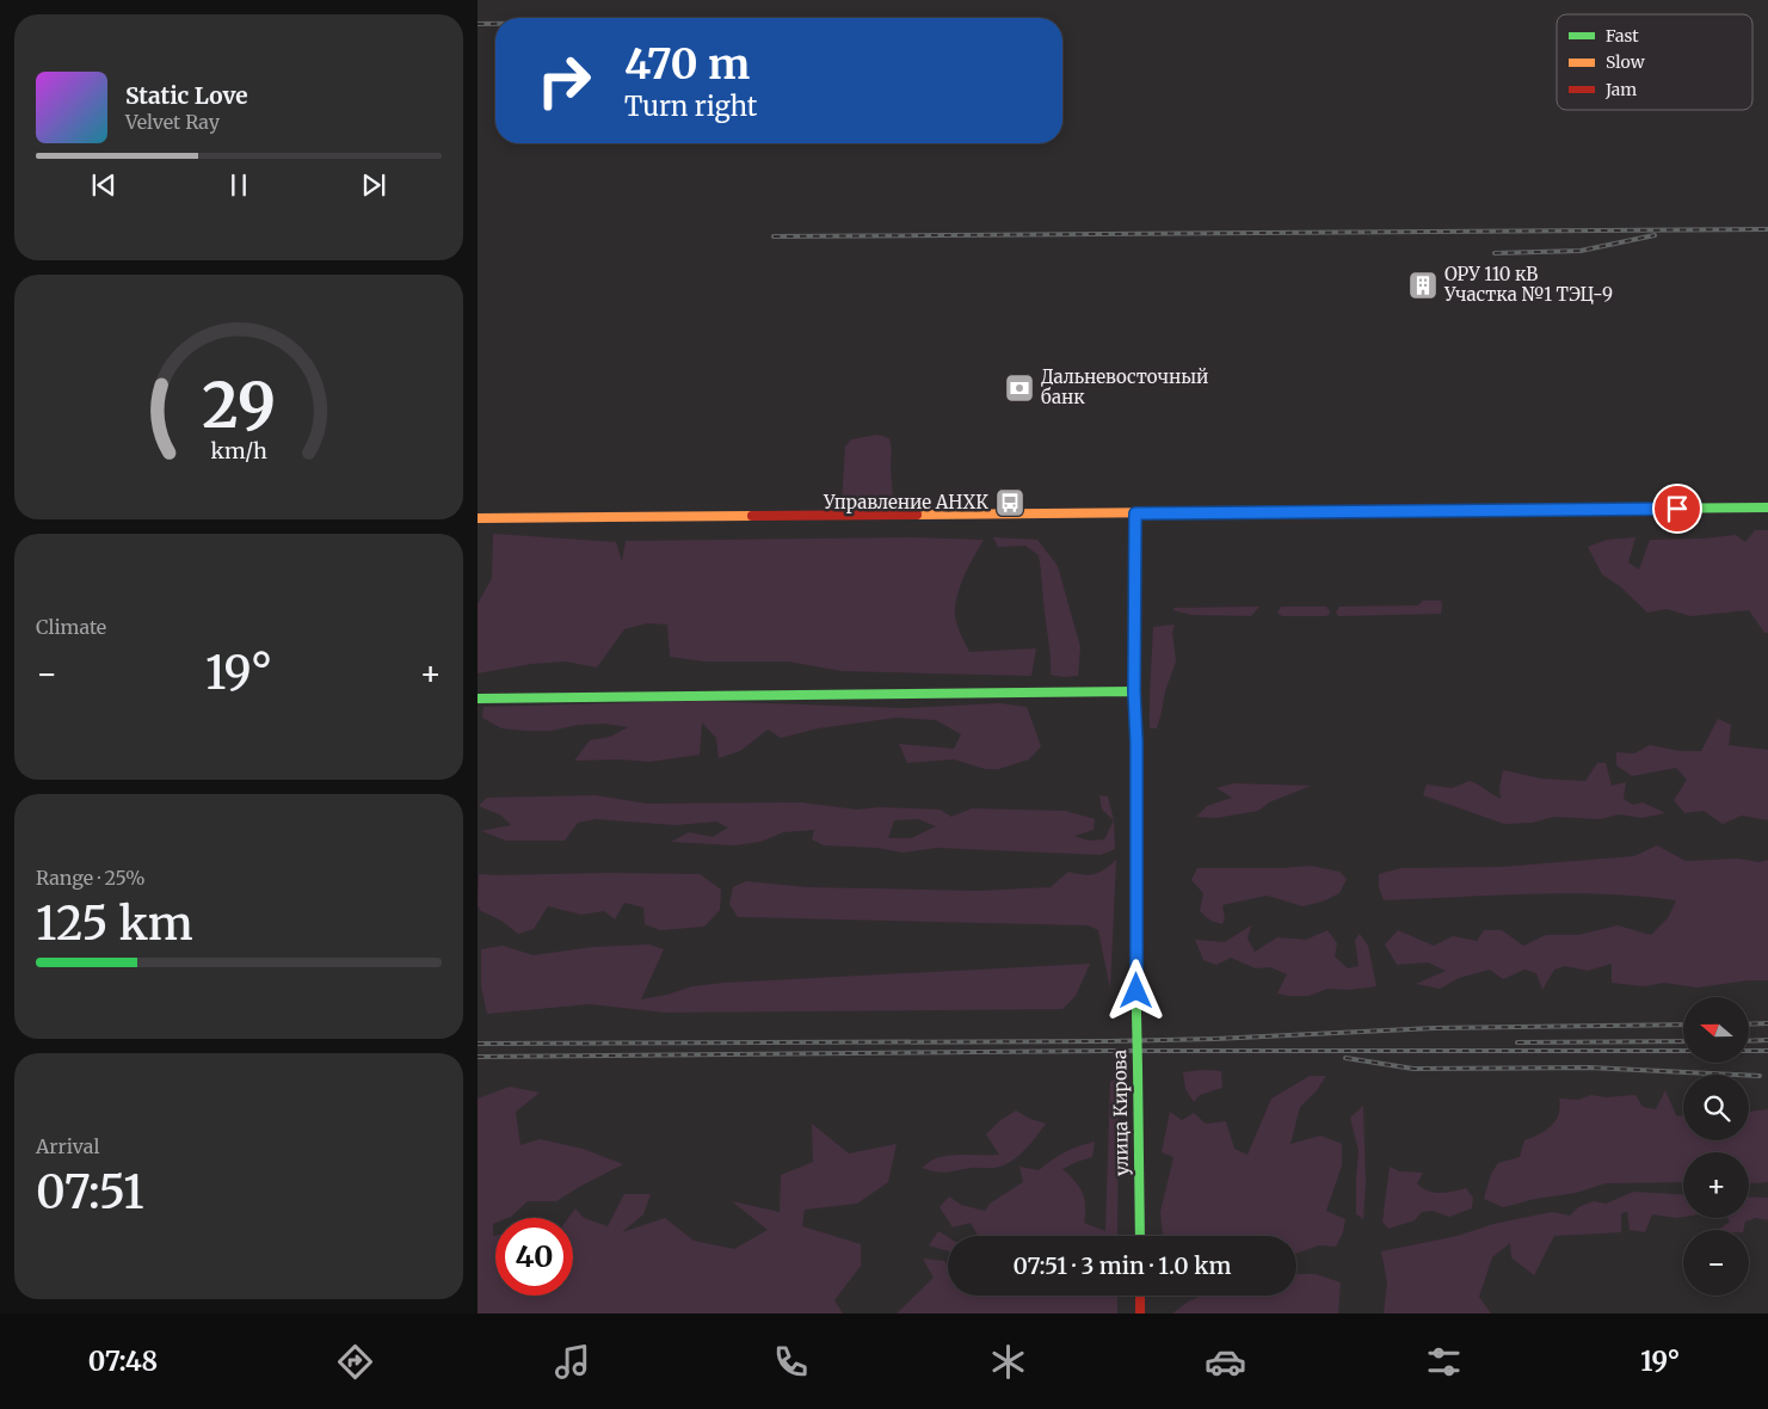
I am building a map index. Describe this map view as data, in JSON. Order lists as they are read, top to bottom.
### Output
{
  "streets": {
    "street": ["улица Кирова"]
  },
  "places": {
    "building": ["ОРУ 110 кВ Участка №1 ТЭЦ-9"],
    "bank": ["Дальневосточный банк"],
    "bus stop": ["Управление АНХК"]
  },
  "legend": ["Fast", "Slow", "Jam"],
  "north": "left",
  "page": {
    "turn": ["470 m", "Turn right"],
    "song": ["Static Love", "Velvet Ray"],
    "tile": [
      "Climate",
      ["Range · 25%", "125 km"],
      ["Arrival", "07:51"]
    ],
    "heat": ["−", "19°", "+"],
    "map_buttons": ["+", "−"],
    "limit": "40",
    "trip": "07:51 · 3 min · 1.0 km",
    "tabs": ["07:48", "19°"],
    "gauge": ["29", "km/h"]
  }
}
